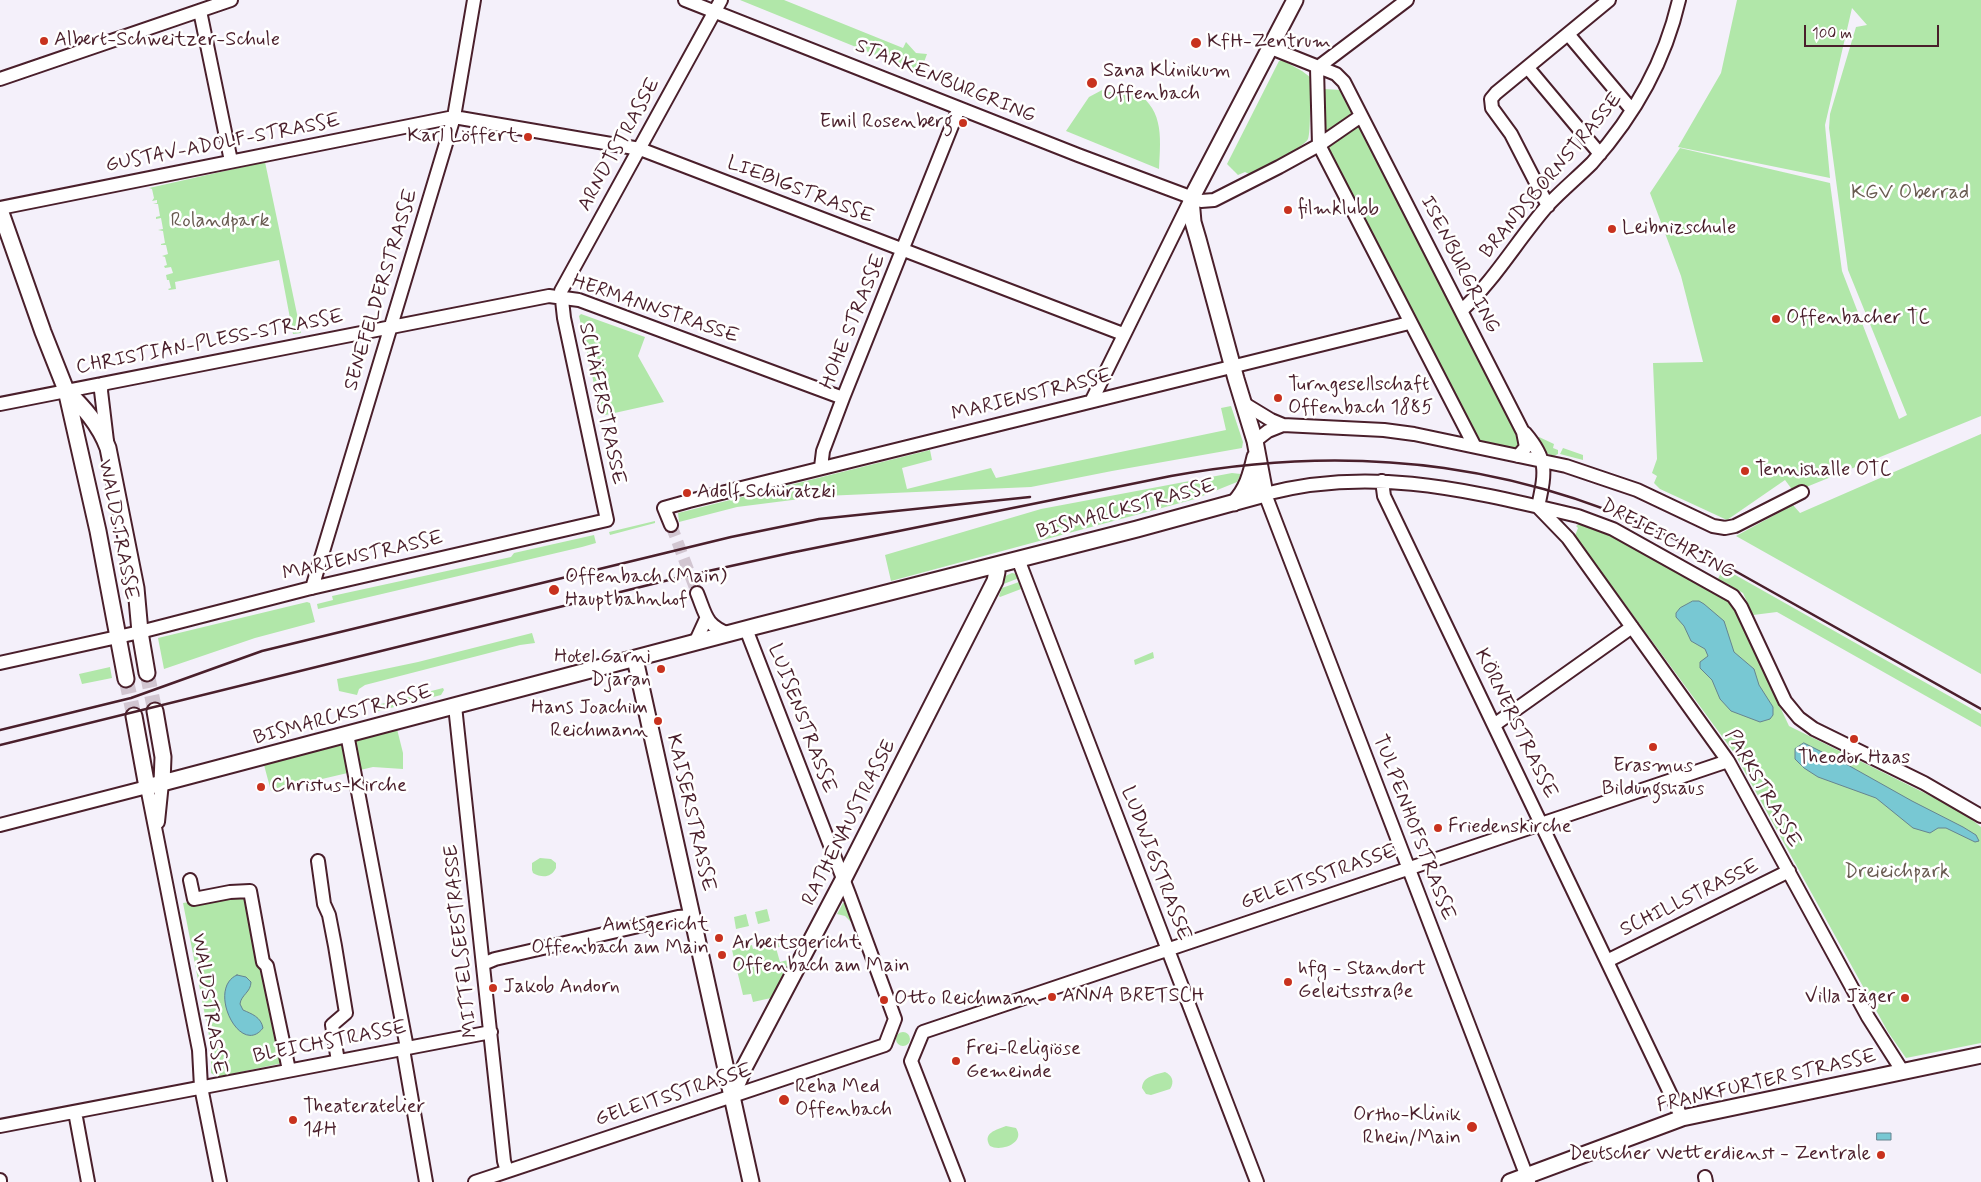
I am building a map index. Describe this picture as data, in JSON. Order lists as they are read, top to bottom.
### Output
{
  "streets": {
    "main road": [
      "BISMARCKSTRASSE",
      "WALDSTRASSE",
      "KAISERSTRASSE",
      "RATHENAUSTRASSE",
      "FRANKFURTER STRASSE"
    ],
    "street": [
      "STARKENBURGRING",
      "GUSTAV-ADOLF-STRASSE",
      "ARNDTSTRASSE",
      "BRANDSBORNSTRASSE",
      "LIEBIGSTRASSE",
      "ISENBURGRING",
      "SENEFELDERSTRASSE",
      "HERMANNSTRASSE",
      "HOHE STRASSE",
      "CHRISTIAN-PLESS-STRASSE",
      "MARIENSTRASSE",
      "SCHÄFERSTRASSE",
      "DREIEICHRING",
      "LUISENSTRASSE",
      "KÖRNERSTRASSE",
      "PARKSTRASSE",
      "TULPENHOFSTRASSE",
      "LUDWIGSTRASSE",
      "GELEITSSTRASSE",
      "SCHILLSTRASSE",
      "MITTELSEESTRASSE",
      "BLEICHSTRASSE"
    ]
  },
  "crossings": [
    ["STARKENBURGRING", "ARNDTSTRASSE"],
    ["STARKENBURGRING", "HOHE STRASSE"],
    ["GUSTAV-ADOLF-STRASSE", "LIEBIGSTRASSE"],
    ["GUSTAV-ADOLF-STRASSE", "SENEFELDERSTRASSE"],
    ["GUSTAV-ADOLF-STRASSE", "WALDSTRASSE"],
    ["ARNDTSTRASSE", "LIEBIGSTRASSE"],
    ["ARNDTSTRASSE", "HERMANNSTRASSE"],
    ["ARNDTSTRASSE", "SCHÄFERSTRASSE"],
    ["BRANDSBORNSTRASSE", "ISENBURGRING"],
    ["LIEBIGSTRASSE", "SENEFELDERSTRASSE"],
    ["LIEBIGSTRASSE", "HOHE STRASSE"],
    ["SENEFELDERSTRASSE", "HERMANNSTRASSE"],
    ["SENEFELDERSTRASSE", "CHRISTIAN-PLESS-STRASSE"],
    ["SENEFELDERSTRASSE", "MARIENSTRASSE"],
    ["HERMANNSTRASSE", "HOHE STRASSE"],
    ["HERMANNSTRASSE", "CHRISTIAN-PLESS-STRASSE"],
    ["HERMANNSTRASSE", "SCHÄFERSTRASSE"],
    ["HOHE STRASSE", "MARIENSTRASSE"],
    ["CHRISTIAN-PLESS-STRASSE", "WALDSTRASSE"],
    ["MARIENSTRASSE", "SCHÄFERSTRASSE"],
    ["MARIENSTRASSE", "WALDSTRASSE"],
    ["BISMARCKSTRASSE", "WALDSTRASSE"],
    ["BISMARCKSTRASSE", "DREIEICHRING"],
    ["BISMARCKSTRASSE", "LUISENSTRASSE"],
    ["BISMARCKSTRASSE", "KÖRNERSTRASSE"],
    ["BISMARCKSTRASSE", "PARKSTRASSE"],
    ["BISMARCKSTRASSE", "KAISERSTRASSE"],
    ["BISMARCKSTRASSE", "RATHENAUSTRASSE"],
    ["BISMARCKSTRASSE", "TULPENHOFSTRASSE"],
    ["BISMARCKSTRASSE", "LUDWIGSTRASSE"],
    ["BISMARCKSTRASSE", "MITTELSEESTRASSE"],
    ["WALDSTRASSE", "BLEICHSTRASSE"],
    ["DREIEICHRING", "PARKSTRASSE"],
    ["LUISENSTRASSE", "RATHENAUSTRASSE"],
    ["LUISENSTRASSE", "GELEITSSTRASSE"],
    ["KÖRNERSTRASSE", "GELEITSSTRASSE"],
    ["KÖRNERSTRASSE", "SCHILLSTRASSE"],
    ["KÖRNERSTRASSE", "FRANKFURTER STRASSE"],
    ["PARKSTRASSE", "GELEITSSTRASSE"],
    ["PARKSTRASSE", "SCHILLSTRASSE"],
    ["PARKSTRASSE", "FRANKFURTER STRASSE"],
    ["KAISERSTRASSE", "RATHENAUSTRASSE"],
    ["KAISERSTRASSE", "GELEITSSTRASSE"],
    ["RATHENAUSTRASSE", "GELEITSSTRASSE"],
    ["TULPENHOFSTRASSE", "GELEITSSTRASSE"],
    ["TULPENHOFSTRASSE", "FRANKFURTER STRASSE"],
    ["LUDWIGSTRASSE", "GELEITSSTRASSE"],
    ["GELEITSSTRASSE", "MITTELSEESTRASSE"],
    ["MITTELSEESTRASSE", "BLEICHSTRASSE"]
  ],
  "parks": ["KGV Oberrad", "Rolandpark", "Dreieichpark"],
  "places": [
    "Albert-Schweitzer-Schule",
    "KfH-Zentrum",
    "Sana Klinikum Offenbach",
    "Emil Rosenberg",
    "Karl Löffert",
    "filmklubb",
    "Leibnizschule",
    "Offenbacher TC",
    "Turngesellschaft Offenbach 1885",
    "Tennishalle OTC",
    "Adolf Schüratzki",
    "Offenbach (Main) Hauptbahnhof",
    "Hotel Garni Djaran",
    "Hans Joachim Reichmann",
    "Theodor Haas",
    "Erasmus Bildungshaus",
    "Christus-Kirche",
    "Friedenskirche",
    "Amtsgericht Offenbach am Main",
    "Arbeitsgericht Offenbach am Main",
    "hfg - Standort Geleitsstraße",
    "Jakob Andorn",
    "ANNA BRETSCH",
    "Villa Jäger",
    "Otto Reichmann",
    "Frei-Religiöse Gemeinde",
    "Reha Med Offenbach",
    "Theateratelier 14H",
    "Ortho-Klinik Rhein/Main",
    "Deutscher Wetterdienst - Zentrale"
  ],
  "scale_bar": "100 m"
}
